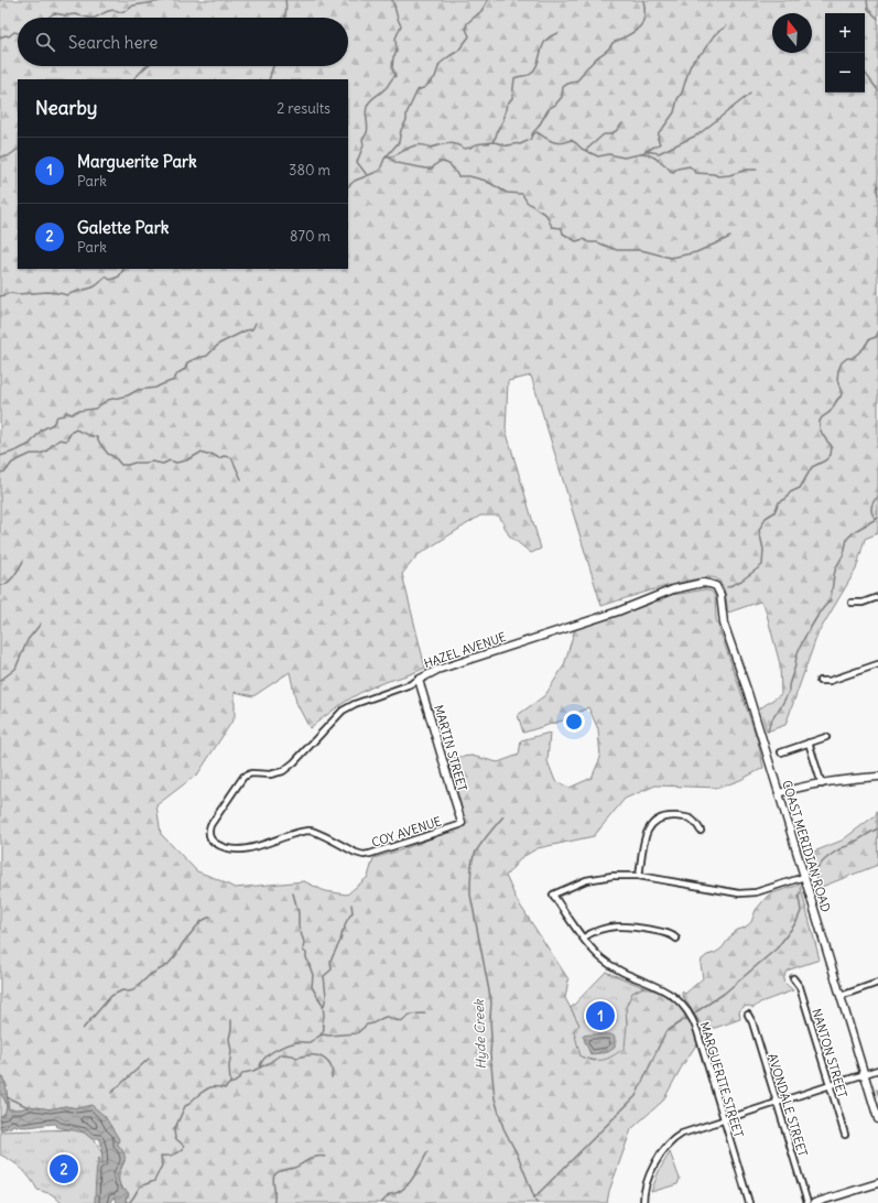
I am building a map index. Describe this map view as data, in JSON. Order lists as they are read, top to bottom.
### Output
{
  "streets": {
    "street": [
      "HAZEL AVENUE",
      "MARTIN STREET",
      "COY AVENUE",
      "COAST MERIDIAN ROAD",
      "NANTON STREET",
      "MARGUERITE STREET",
      "AVONDALE STREET"
    ]
  },
  "crossings": [
    ["HAZEL AVENUE", "MARTIN STREET"],
    ["HAZEL AVENUE", "COY AVENUE"],
    ["HAZEL AVENUE", "COAST MERIDIAN ROAD"],
    ["MARTIN STREET", "COY AVENUE"]
  ],
  "water": ["Hyde Creek"],
  "north": "top",
  "page": {
    "map_buttons": ["+", "−"],
    "search": "Search here",
    "heading": ["Nearby", "2 results"],
    "list": [
      {
        "mark": "1",
        "name": "Marguerite Park",
        "note": "Park",
        "value": "380 m"
      },
      {
        "mark": "2",
        "name": "Galette Park",
        "note": "Park",
        "value": "870 m"
      }
    ],
    "pins": ["1", "2"]
  }
}
